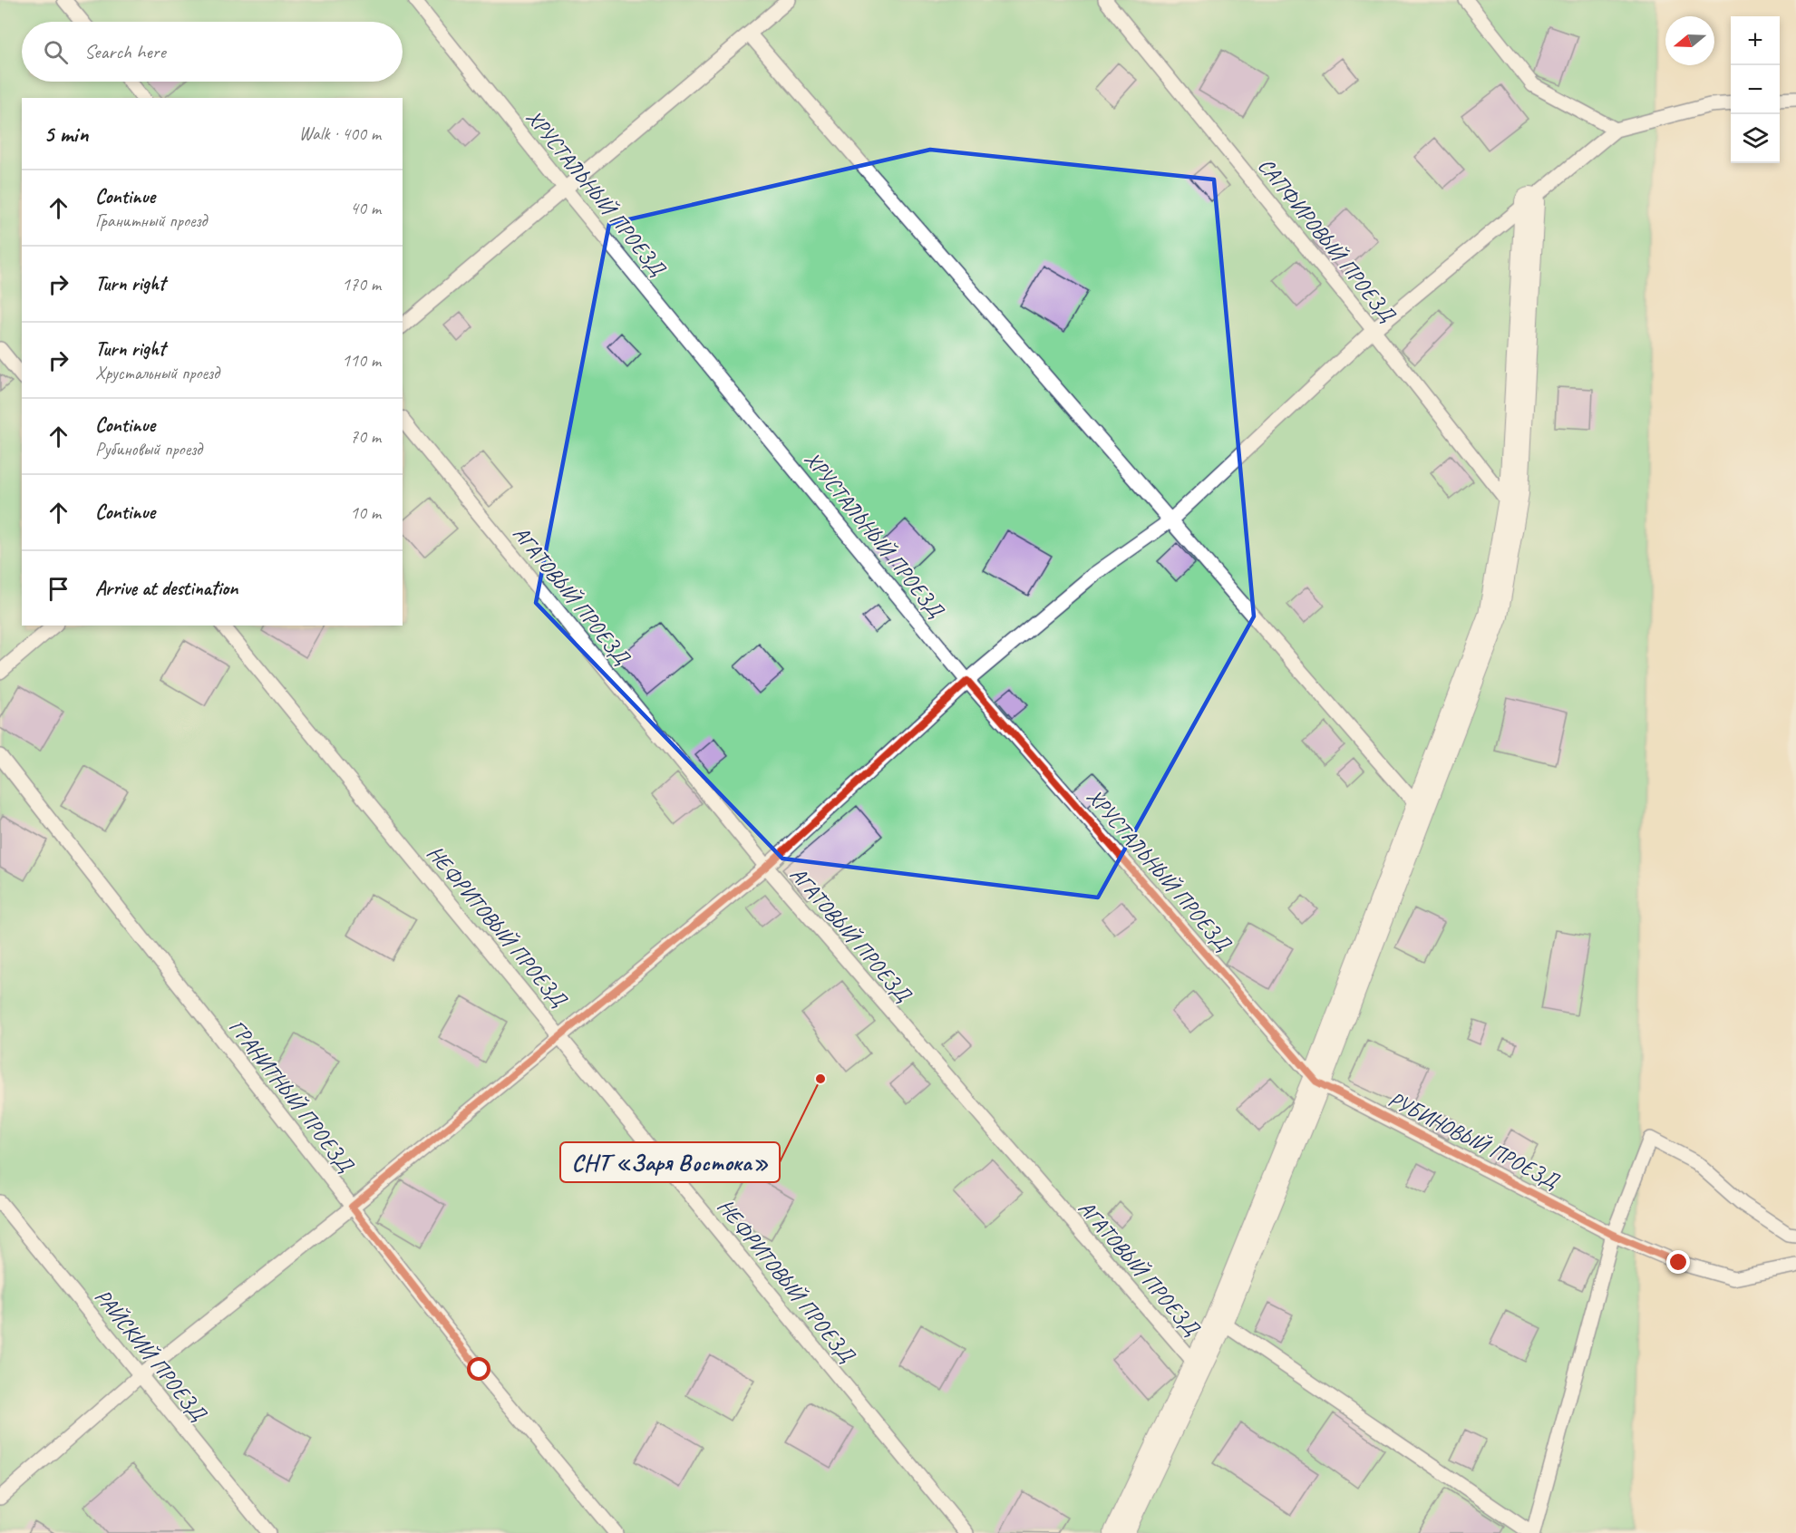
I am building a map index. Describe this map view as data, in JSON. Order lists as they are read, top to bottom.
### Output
{
  "streets": {
    "lane": [
      "ХРУСТАЛЬНЫЙ ПРОЕЗД",
      "САПФИРОВЫЙ ПРОЕЗД",
      "АГАТОВЫЙ ПРОЕЗД",
      "НЕФРИТОВЫЙ ПРОЕЗД",
      "ГРАНИТНЫЙ ПРОЕЗД",
      "РУБИНОВЫЙ ПРОЕЗД",
      "РАЙСКИЙ ПРОЕЗД"
    ]
  },
  "crossings": [
    ["ХРУСТАЛЬНЫЙ ПРОЕЗД", "РУБИНОВЫЙ ПРОЕЗД"]
  ],
  "places": ["СНТ «Заря Востока»"],
  "north": "left",
  "page": {
    "map_buttons": ["+", "−"],
    "search": "Search here",
    "heading": ["5 min", "Walk · 400 m"],
    "list": [
      ["Continue", "Гранитный проезд", "40 m"],
      ["Turn right", "170 m"],
      ["Turn right", "Хрустальный проезд", "110 m"],
      ["Continue", "Рубиновый проезд", "70 m"],
      ["Continue", "10 m"],
      "Arrive at destination"
    ]
  }
}
